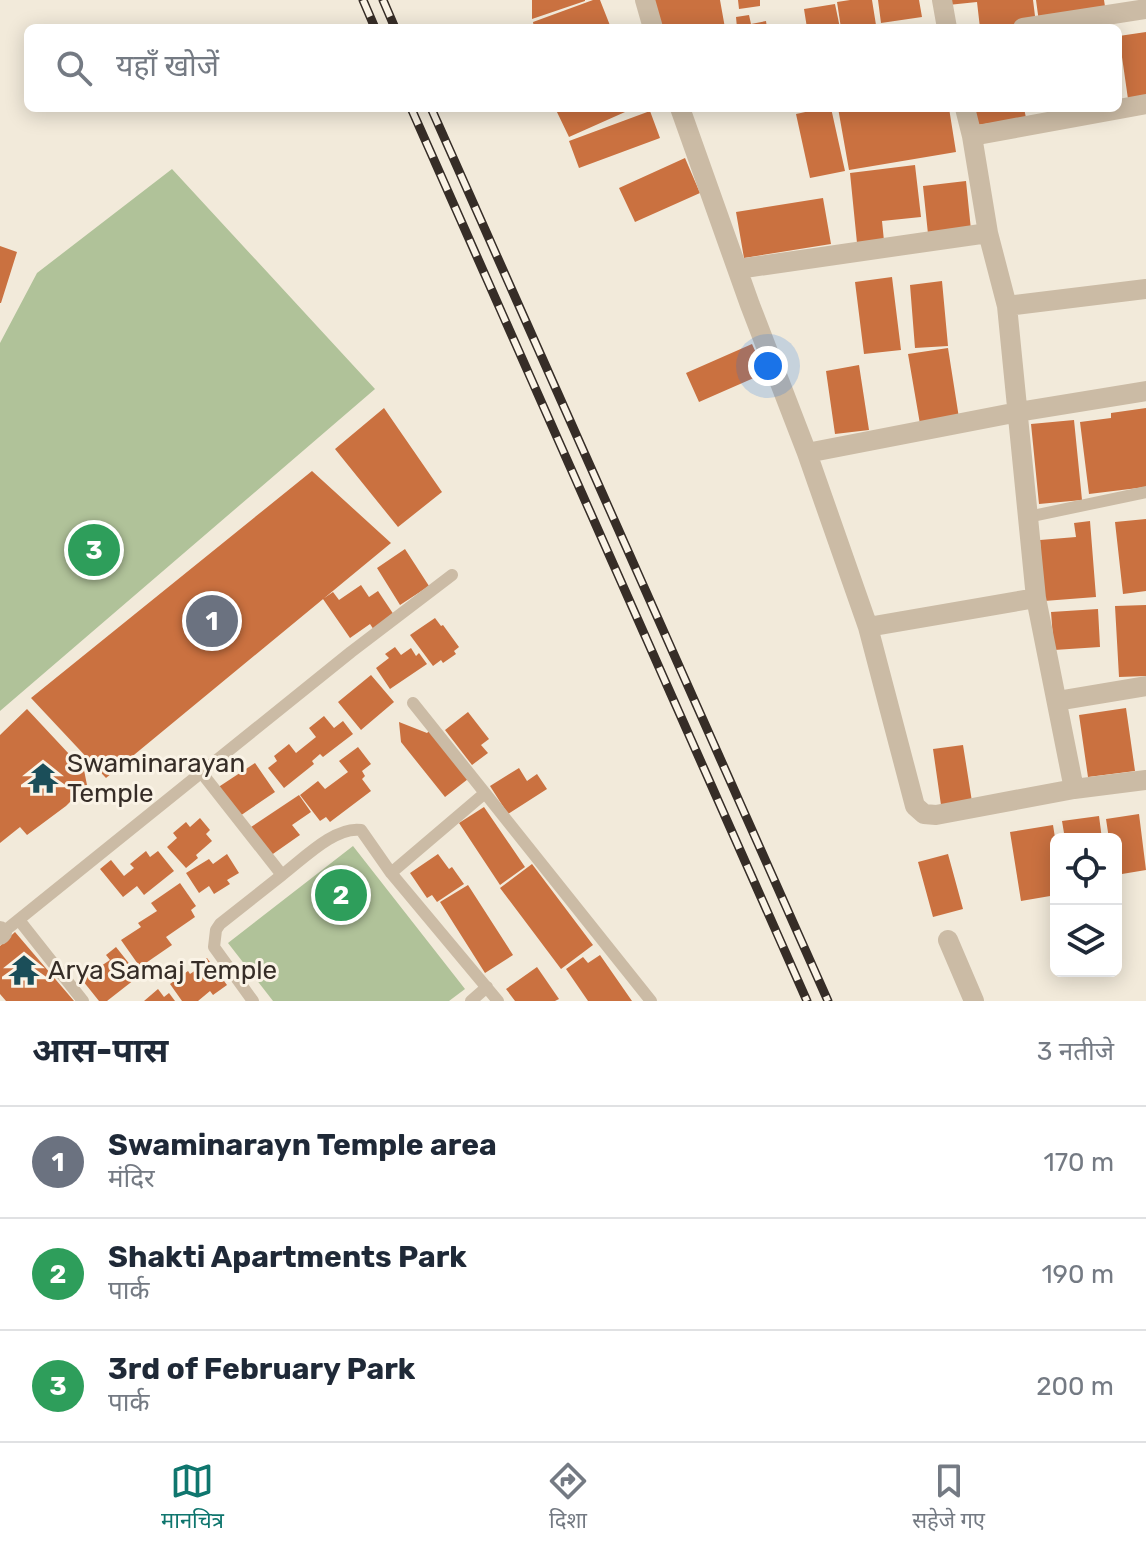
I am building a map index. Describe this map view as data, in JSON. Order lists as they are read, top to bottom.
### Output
{
  "places": {
    "temple": ["Swaminarayan Temple", "Arya Samaj Temple"]
  },
  "page": {
    "search": "यहाँ खोजें",
    "pins": ["3", "1", "2"],
    "heading": ["आस-पास", "3 नतीजे"],
    "list": [
      {
        "mark": "1",
        "name": "Swaminarayn Temple area",
        "note": "मंदिर",
        "value": "170 m"
      },
      {
        "mark": "2",
        "name": "Shakti Apartments Park",
        "note": "पार्क",
        "value": "190 m"
      },
      {
        "mark": "3",
        "name": "3rd of February Park",
        "note": "पार्क",
        "value": "200 m"
      }
    ],
    "nav": ["मानचित्र", "दिशा", "सहेजे गए"]
  }
}
